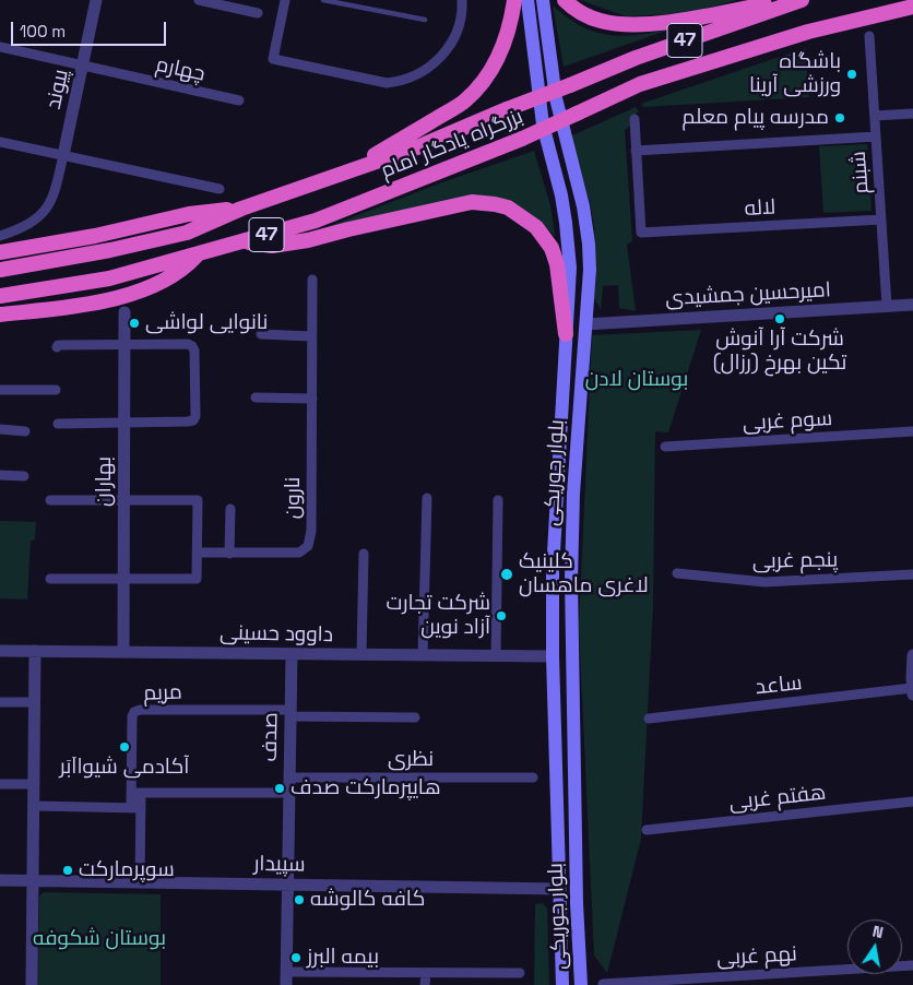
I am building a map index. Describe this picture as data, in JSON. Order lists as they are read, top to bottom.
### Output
{
  "streets": {
    "highway": ["47", "بزرگراه یادگار امام"],
    "main road": ["بلوار جوریکی"],
    "street": [
      "چهارم",
      "پیوند",
      "شبنم",
      "لاله",
      "امیرحسین جمشیدی",
      "سوم غربی",
      "بهاران",
      "نارون",
      "پنجم غربی",
      "داوود حسینی",
      "ساعد",
      "مریم",
      "صدف",
      "نظری",
      "هفتم غربی",
      "سپیدار",
      "نهم غربی"
    ]
  },
  "crossings": [
    ["چهارم", "پیوند"],
    ["شبنم", "لاله"],
    ["شبنم", "امیرحسین جمشیدی"],
    ["امیرحسین جمشیدی", "بلوار جوریکی"],
    ["بلوار جوریکی", "داوود حسینی"],
    ["بلوار جوریکی", "سپیدار"],
    ["بهاران", "داوود حسینی"],
    ["داوود حسینی", "صدف"],
    ["مریم", "صدف"],
    ["صدف", "نظری"],
    ["صدف", "سپیدار"]
  ],
  "parks": ["بوستان لادن", "بوستان شکوفه"],
  "places": [
    "باشگاه ورزشی آرینا",
    "مدرسه پیام معلم",
    "شرکت آرا آنوش تکین بهرخ (رزال)",
    "نانوایی لواشی",
    "کلینیک لاغری ماهسان",
    "شرکت تجارت آزاد نوین",
    "آکادمی شیوااَبَر",
    "هایپرمارکت صدف",
    "سوپرمارکت",
    "کافه کالوشه",
    "بیمه البرز"
  ],
  "scale_bar": "100 m",
  "north": "top"
}
